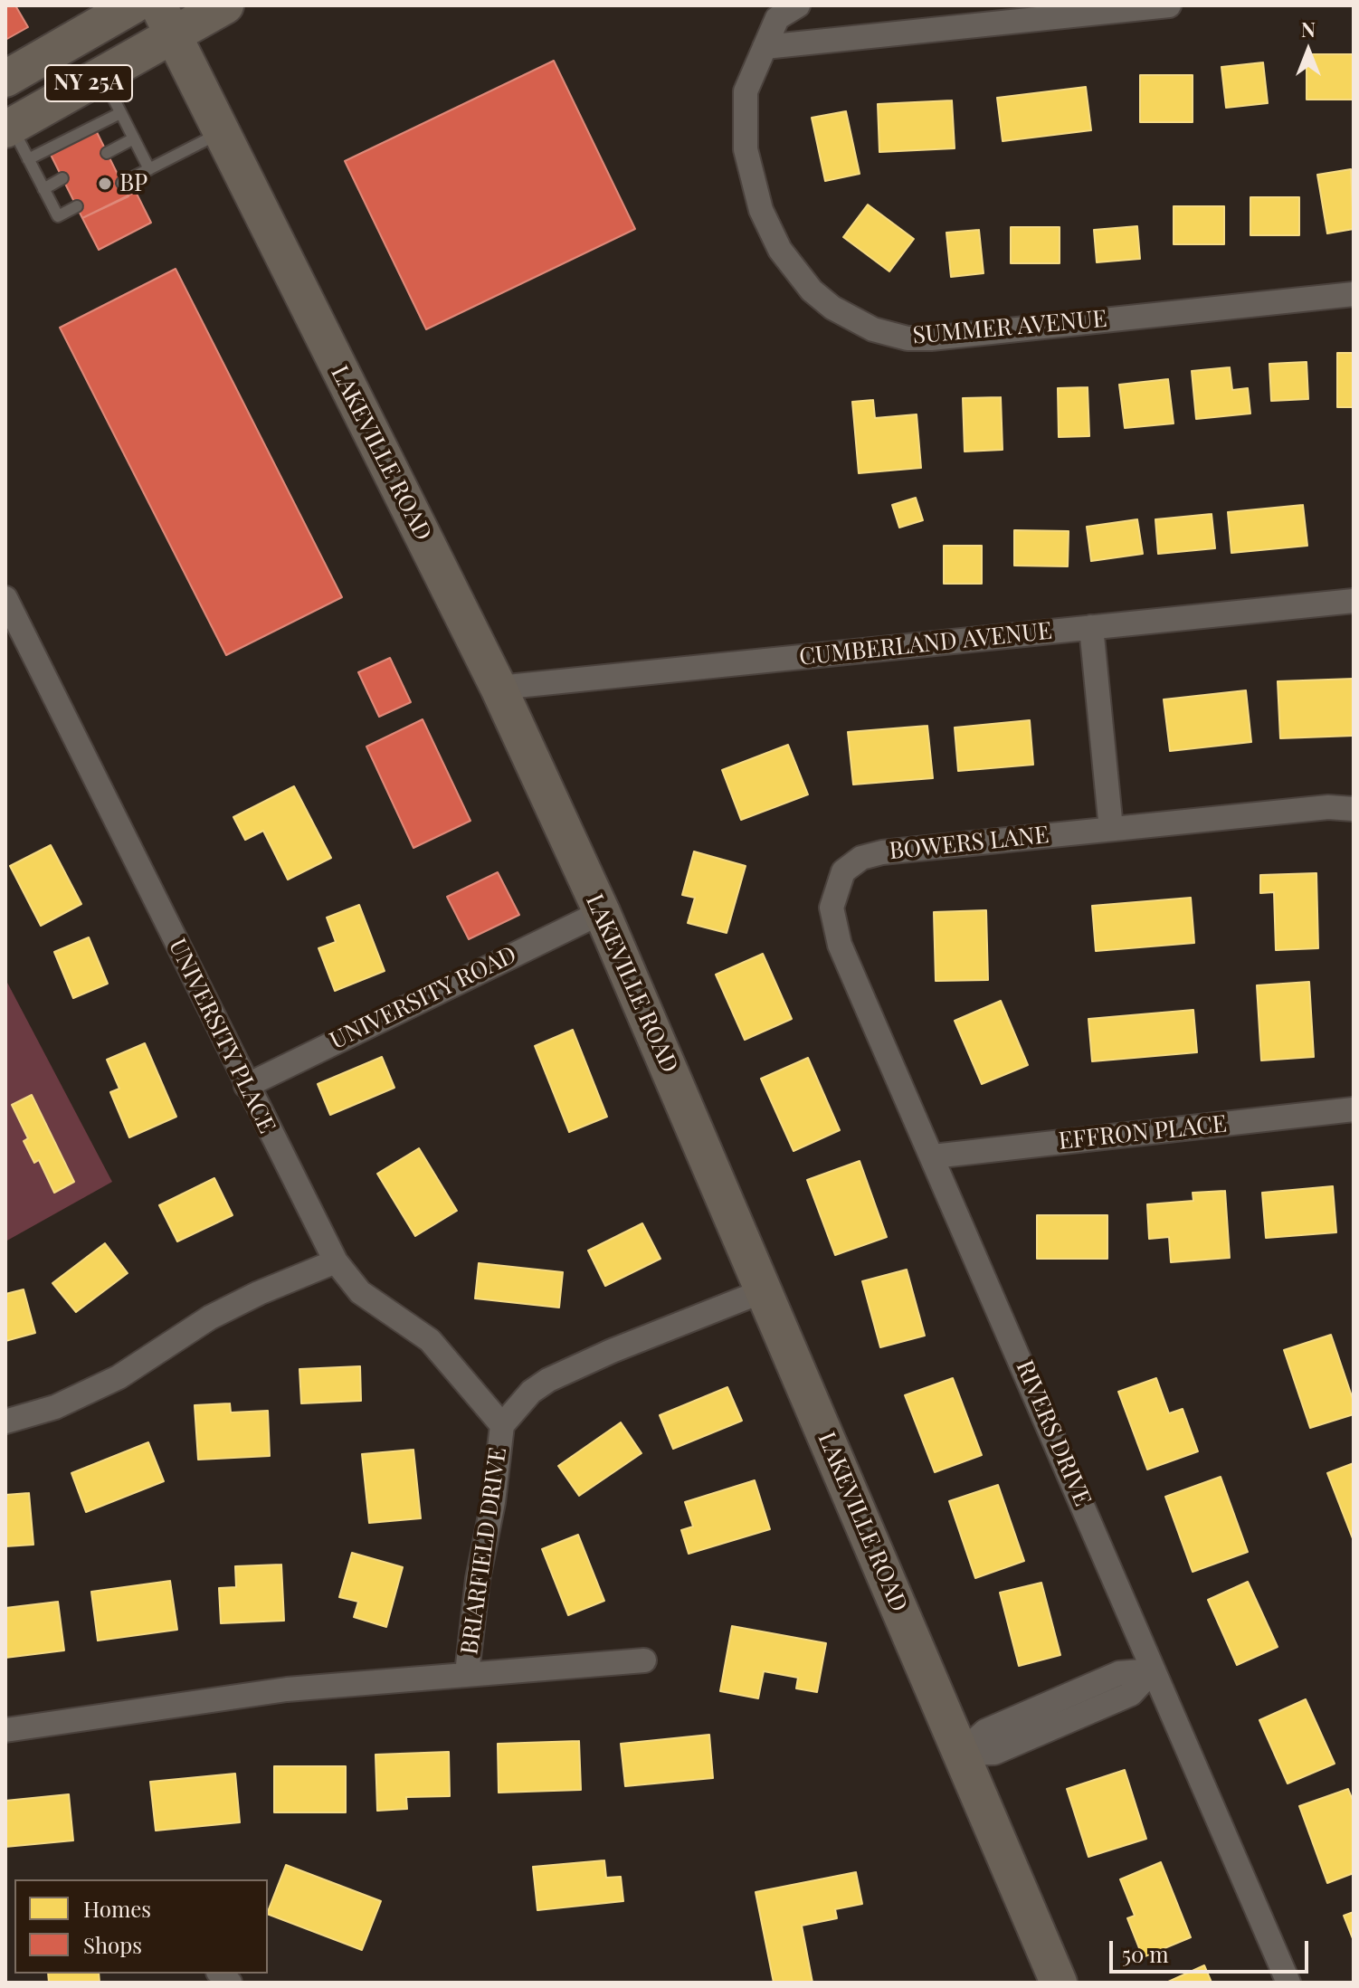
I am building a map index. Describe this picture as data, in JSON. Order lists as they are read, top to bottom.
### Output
{
  "streets": {
    "main road": ["NY 25A", "LAKEVILLE ROAD"],
    "street": [
      "SUMMER AVENUE",
      "CUMBERLAND AVENUE",
      "BOWERS LANE",
      "UNIVERSITY ROAD",
      "UNIVERSITY PLACE",
      "EFFRON PLACE",
      "RIVERS DRIVE",
      "BRIARFIELD DRIVE"
    ]
  },
  "crossings": [
    ["NY 25A", "LAKEVILLE ROAD"],
    ["LAKEVILLE ROAD", "CUMBERLAND AVENUE"],
    ["LAKEVILLE ROAD", "UNIVERSITY ROAD"],
    ["LAKEVILLE ROAD", "BRIARFIELD DRIVE"],
    ["BOWERS LANE", "RIVERS DRIVE"],
    ["UNIVERSITY ROAD", "UNIVERSITY PLACE"],
    ["UNIVERSITY PLACE", "BRIARFIELD DRIVE"],
    ["EFFRON PLACE", "RIVERS DRIVE"]
  ],
  "places": ["BP"],
  "legend": ["Homes", "Shops"],
  "scale_bar": "50 m",
  "north": "top"
}
